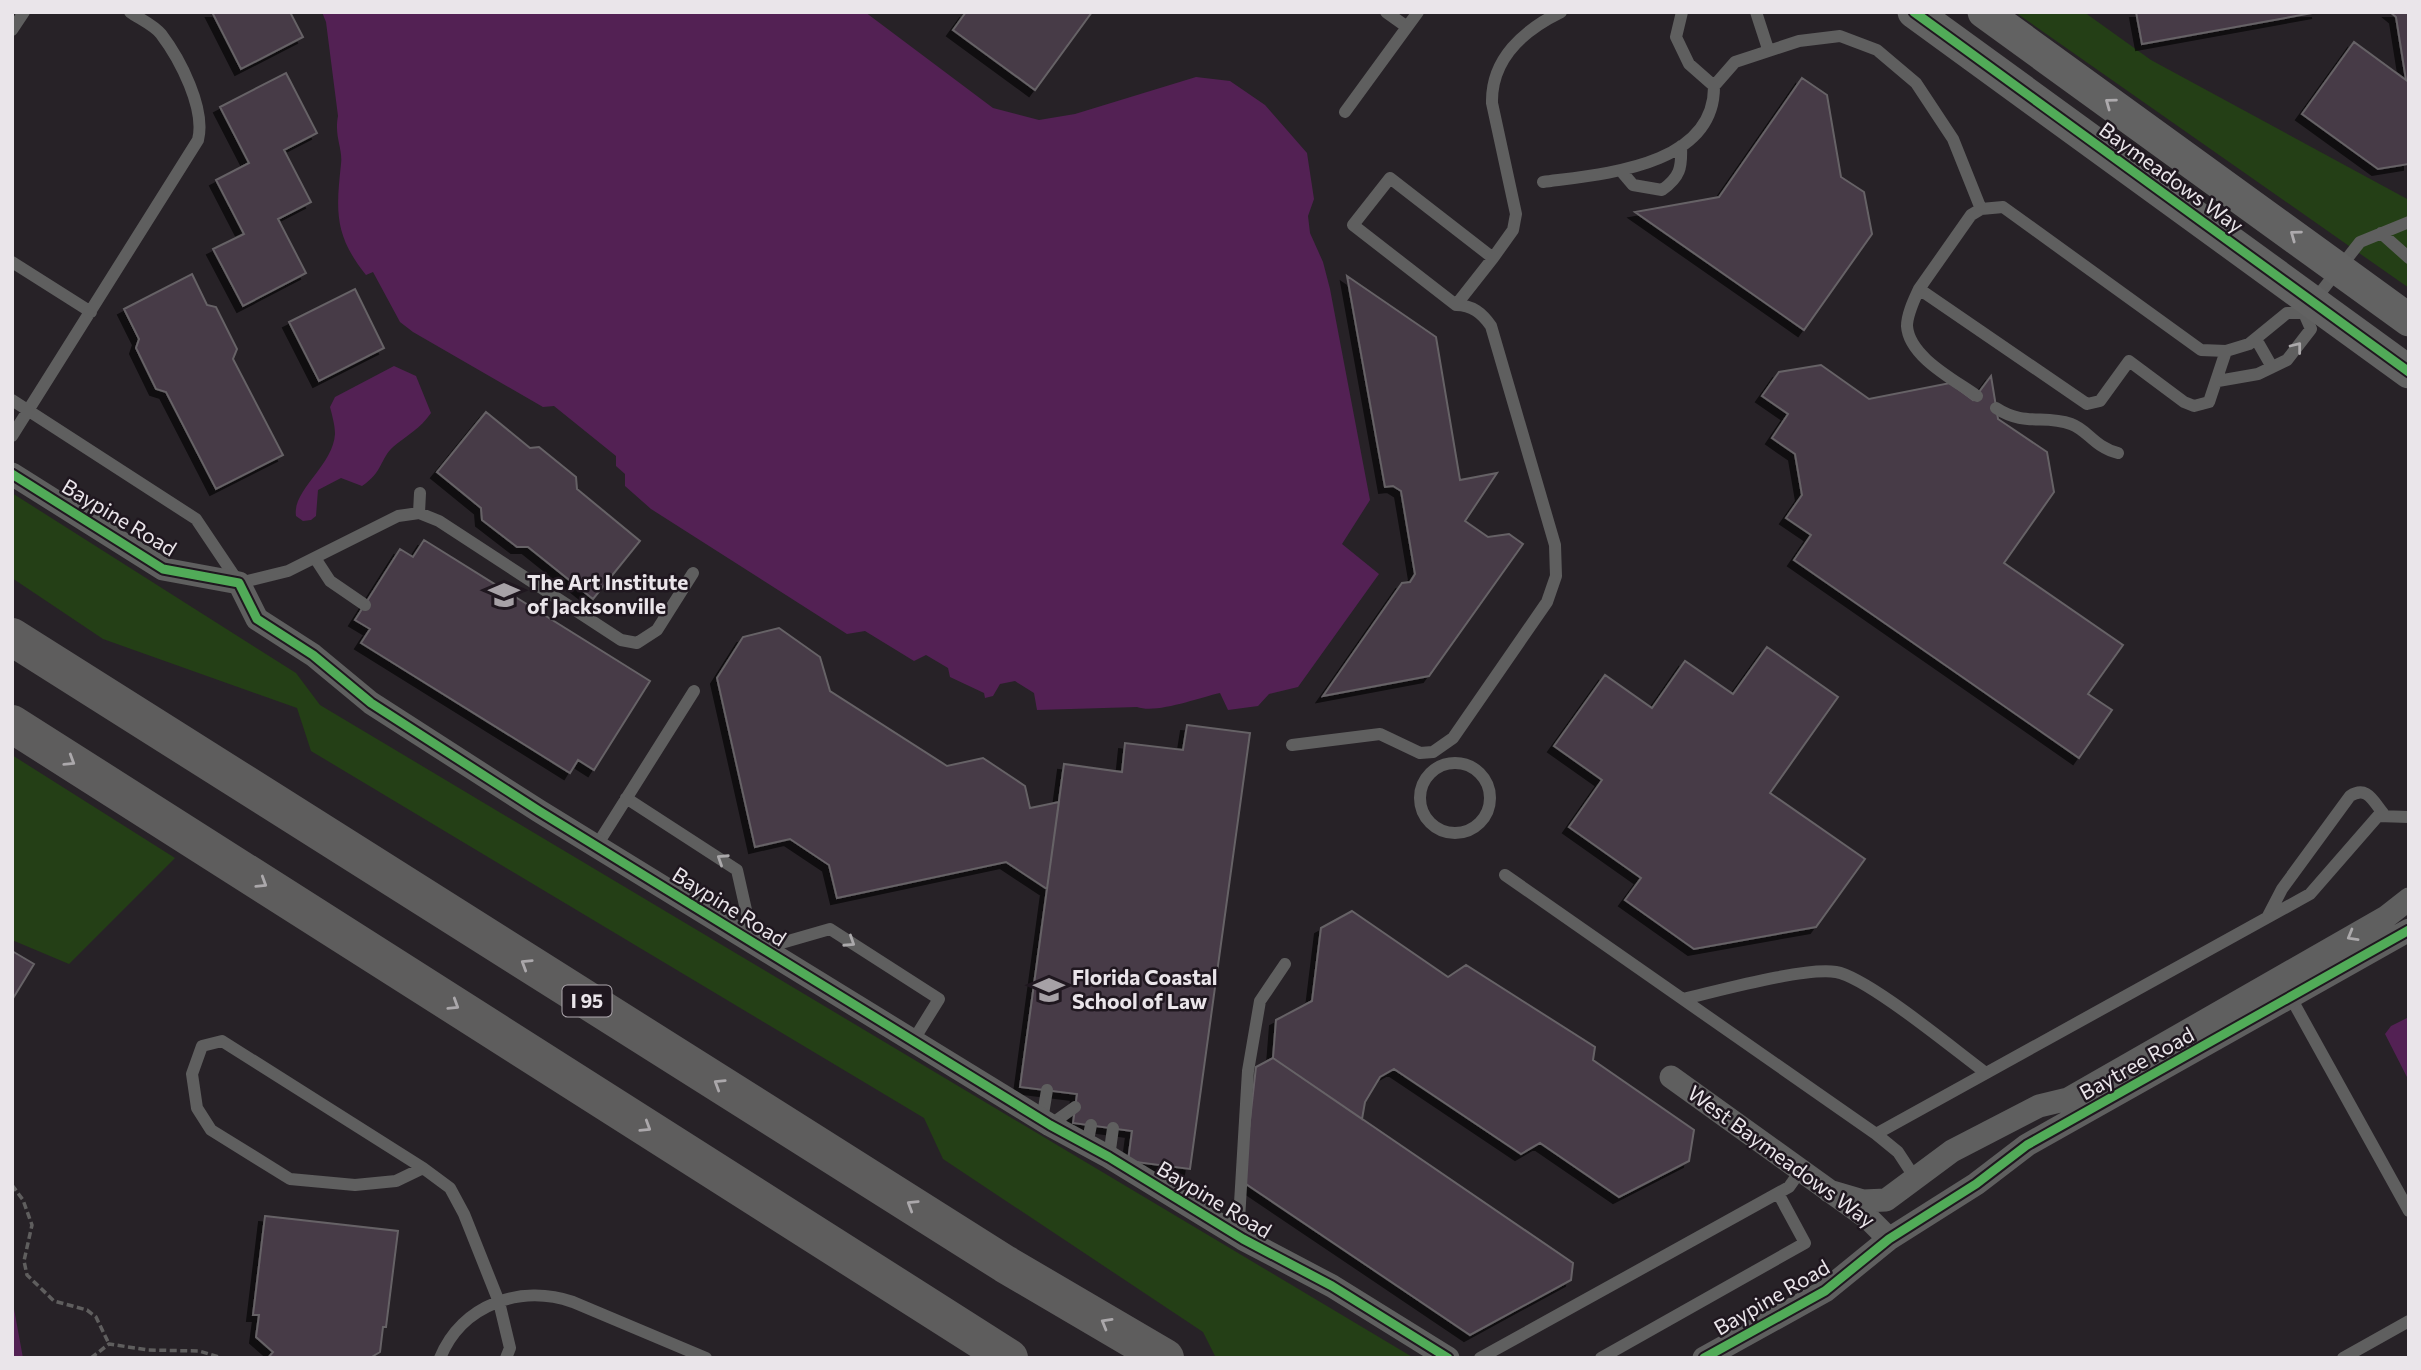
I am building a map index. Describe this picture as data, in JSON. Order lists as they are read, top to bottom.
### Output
{
  "streets": {
    "highway": ["I 95"],
    "street": [
      "Baymeadows Way",
      "Baypine Road",
      "Baytree Road",
      "West Baymeadows Way"
    ]
  },
  "crossings": [
    ["Baypine Road", "Baytree Road"],
    ["Baypine Road", "West Baymeadows Way"],
    ["Baytree Road", "West Baymeadows Way"]
  ],
  "places": {
    "school or university": ["The Art Institute of Jacksonville", "Florida Coastal School of Law"]
  }
}
